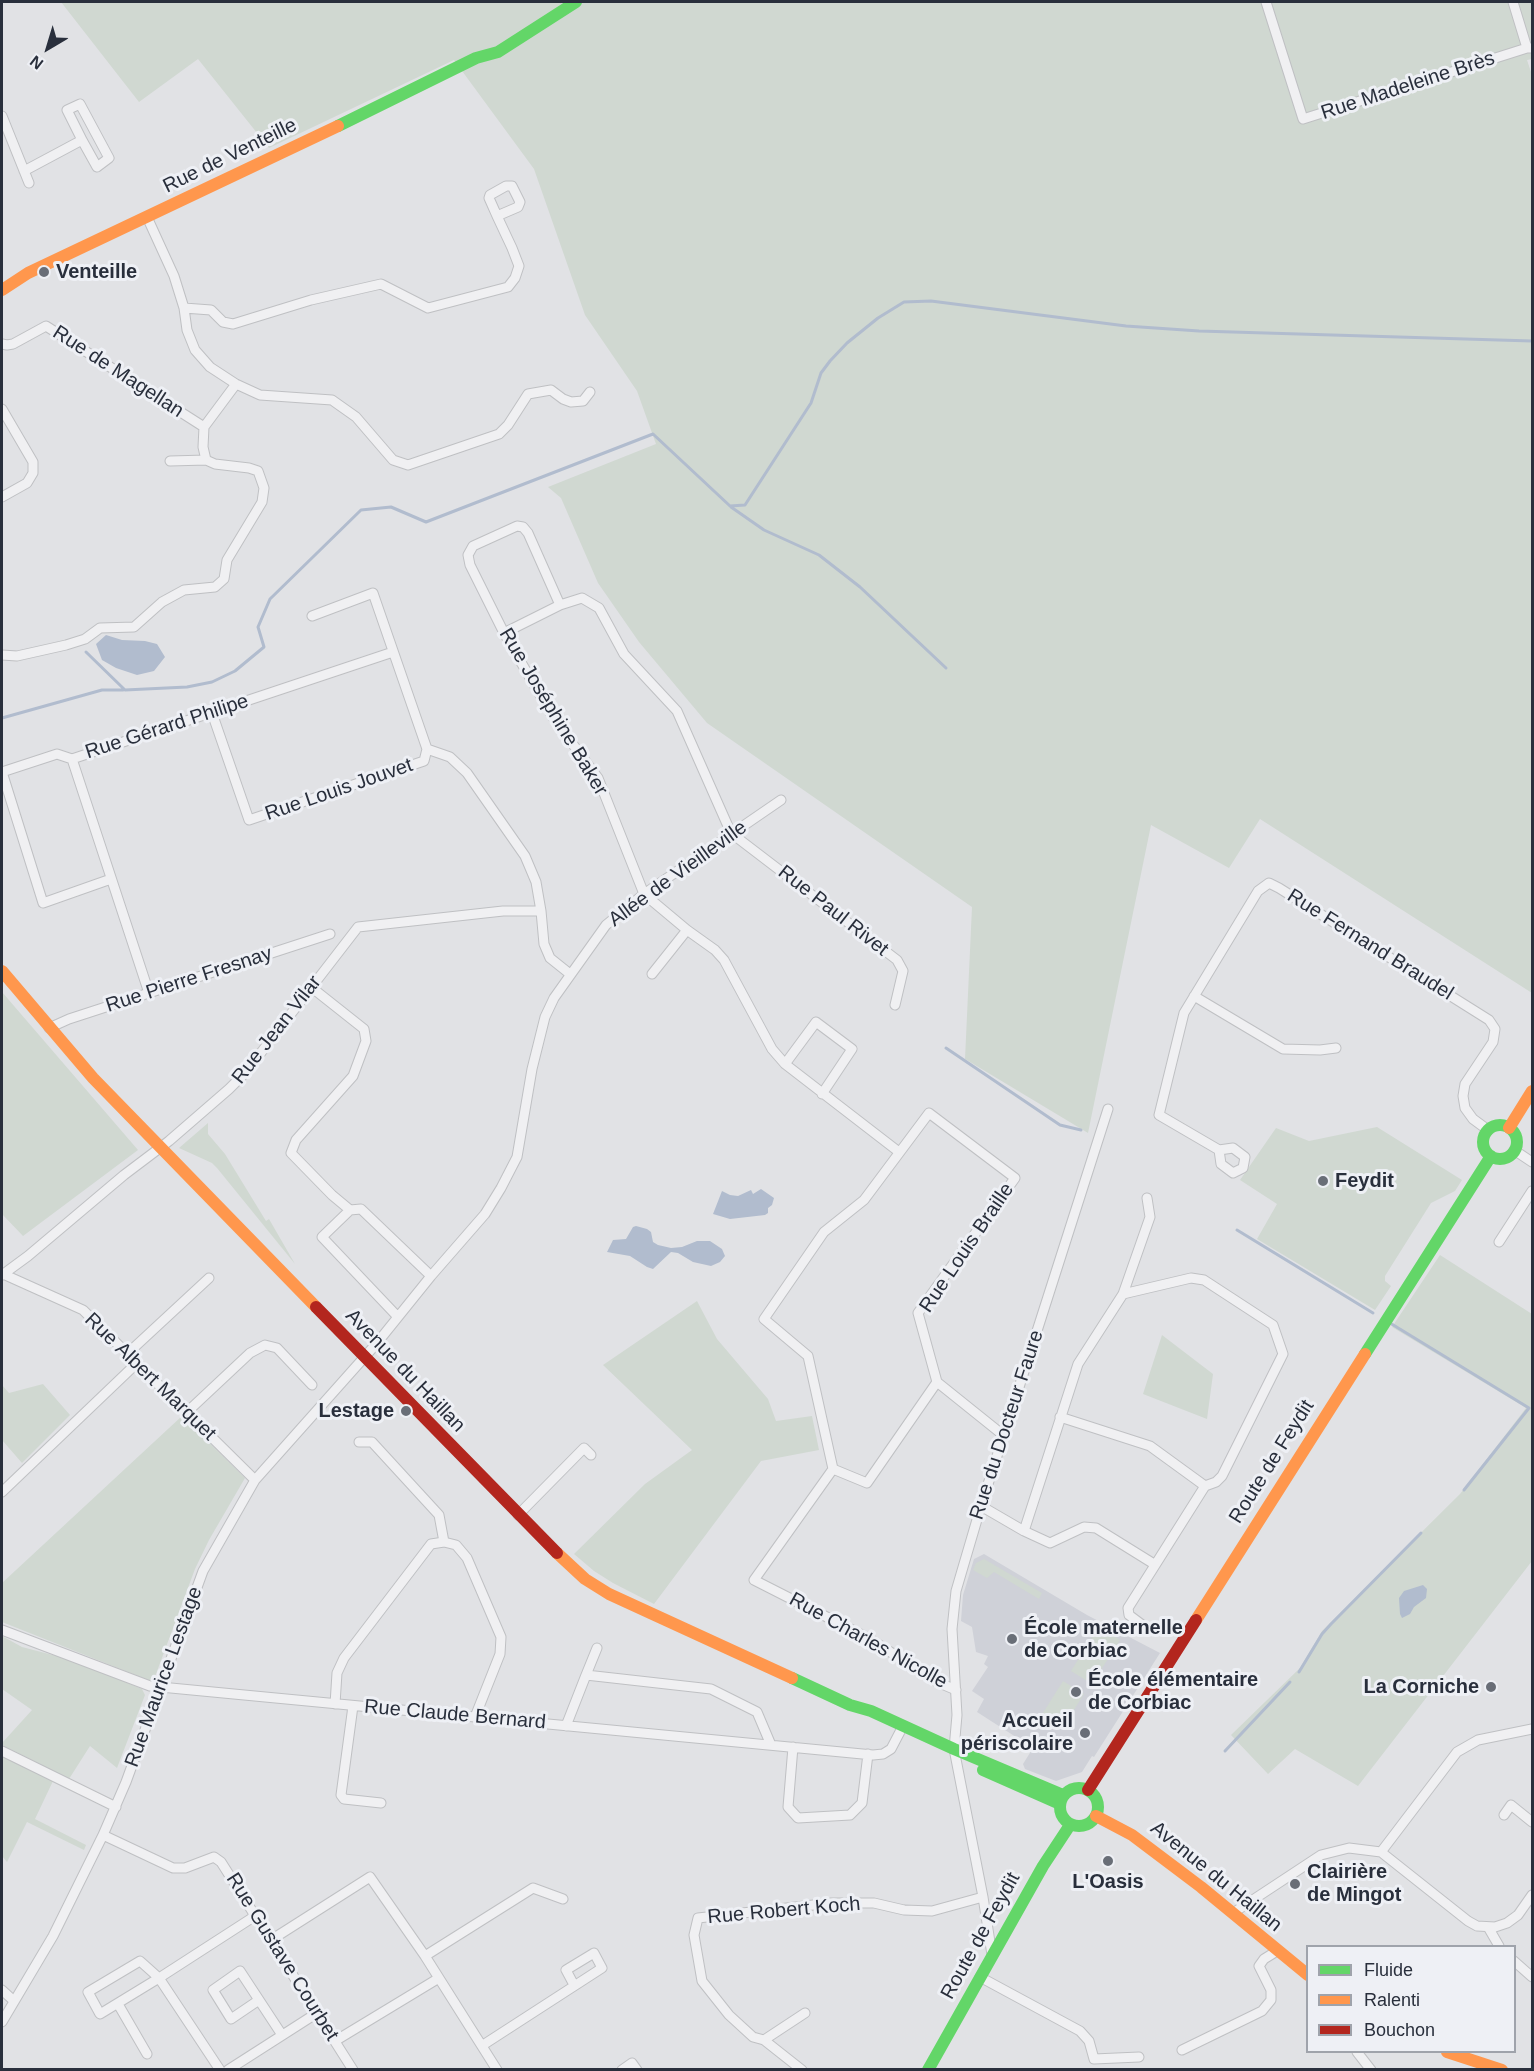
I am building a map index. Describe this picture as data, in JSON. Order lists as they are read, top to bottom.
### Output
{
  "streets": {
    "street": [
      "Rue Madeleine Brès",
      "Rue de Venteille",
      "Rue de Magellan",
      "Rue Joséphine Baker",
      "Rue Gérard Philipe",
      "Rue Louis Jouvet",
      "Allée de Vieilleville",
      "Rue Paul Rivet",
      "Rue Fernand Braudel",
      "Rue Pierre Fresnay",
      "Rue Jean Vilar",
      "Rue Louis Braille",
      "Avenue du Haillan",
      "Rue Albert Marquet",
      "Rue du Docteur Faure",
      "Route de Feydit",
      "Rue Charles Nicolle",
      "Rue Maurice Lestage",
      "Rue Claude Bernard",
      "Rue Robert Koch",
      "Rue Gustave Courbet"
    ]
  },
  "crossings": [
    ["Rue Joséphine Baker", "Allée de Vieilleville"],
    ["Rue Gérard Philipe", "Rue Louis Jouvet"],
    ["Rue Gérard Philipe", "Rue Pierre Fresnay"],
    ["Allée de Vieilleville", "Rue Paul Rivet"],
    ["Allée de Vieilleville", "Avenue du Haillan"],
    ["Allée de Vieilleville", "Rue Maurice Lestage"],
    ["Rue Fernand Braudel", "Route de Feydit"],
    ["Rue Pierre Fresnay", "Avenue du Haillan"],
    ["Rue Jean Vilar", "Avenue du Haillan"],
    ["Rue Jean Vilar", "Rue Albert Marquet"],
    ["Rue Louis Braille", "Rue Charles Nicolle"],
    ["Avenue du Haillan", "Rue du Docteur Faure"],
    ["Avenue du Haillan", "Route de Feydit"],
    ["Avenue du Haillan", "Rue Maurice Lestage"],
    ["Avenue du Haillan", "Rue Claude Bernard"],
    ["Rue Albert Marquet", "Rue Maurice Lestage"],
    ["Rue du Docteur Faure", "Route de Feydit"],
    ["Rue du Docteur Faure", "Rue Charles Nicolle"],
    ["Rue du Docteur Faure", "Rue Robert Koch"],
    ["Rue Maurice Lestage", "Rue Claude Bernard"],
    ["Rue Maurice Lestage", "Rue Gustave Courbet"]
  ],
  "places": [
    "Venteille",
    "Feydit",
    "Lestage",
    "École maternelle de Corbiac",
    "La Corniche",
    "École élémentaire de Corbiac",
    "Accueil périscolaire",
    "L'Oasis",
    "Clairière de Mingot"
  ],
  "legend": ["Fluide", "Ralenti", "Bouchon"],
  "north": "bottom left"
}
